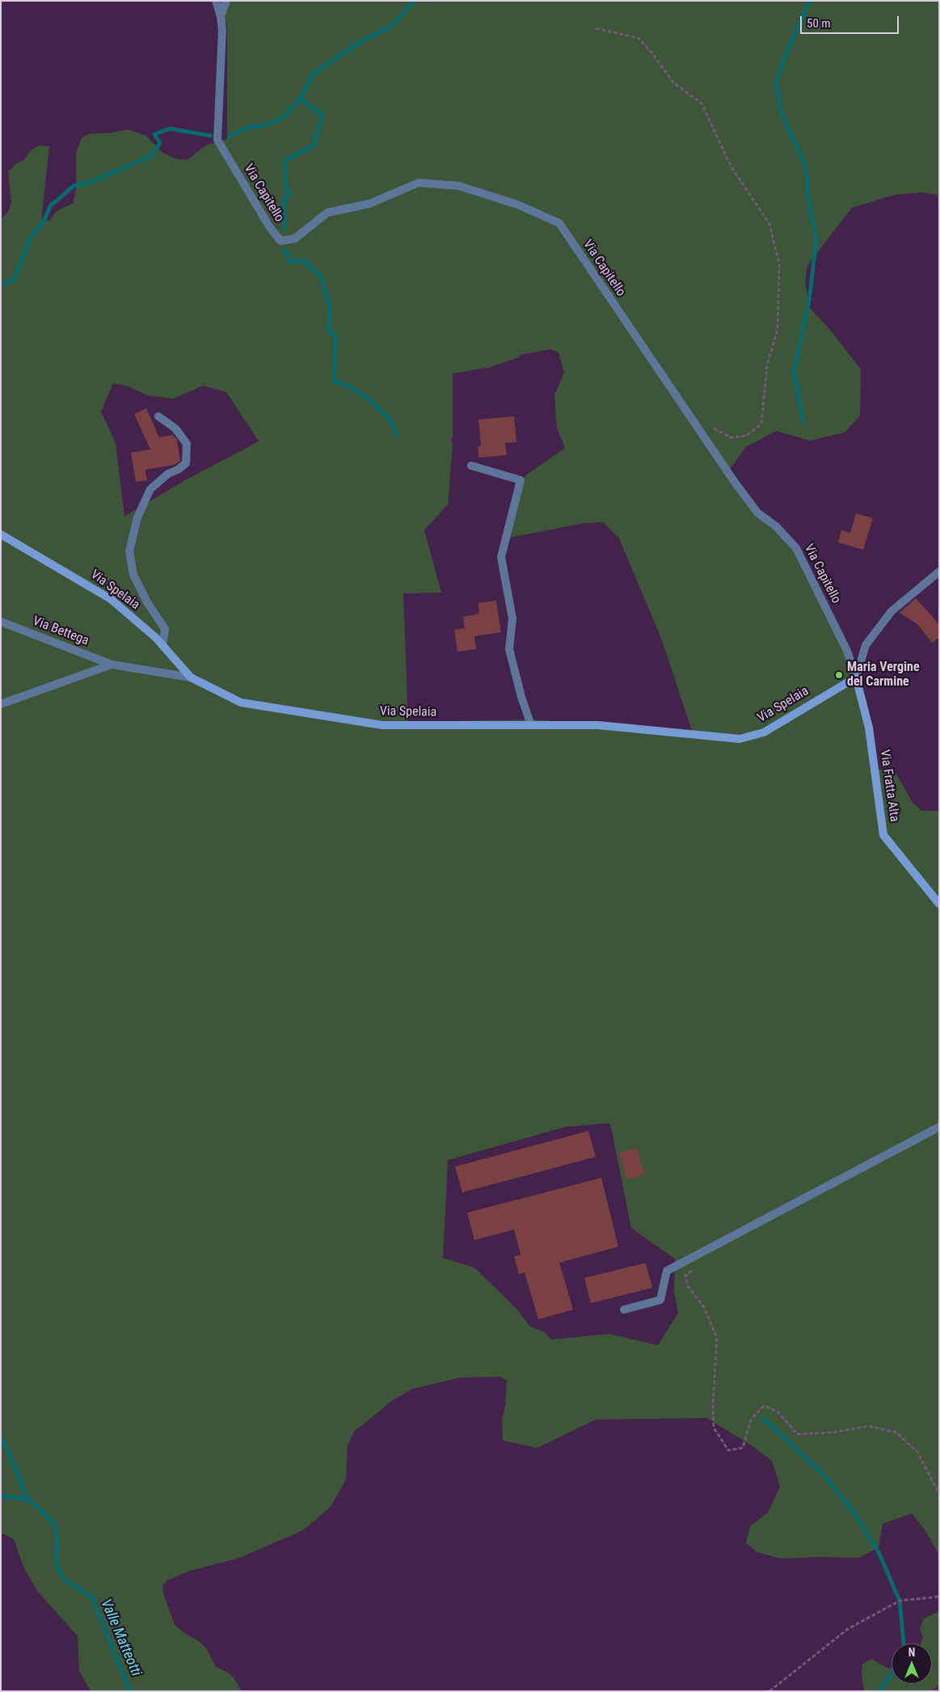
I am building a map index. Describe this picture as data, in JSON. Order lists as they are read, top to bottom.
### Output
{
  "streets": {
    "street": [
      "Via Capitello",
      "Via Spelaia",
      "Via Bettega",
      "Via Fratta Alta"
    ]
  },
  "crossings": [
    ["Via Capitello", "Via Spelaia"],
    ["Via Capitello", "Via Fratta Alta"],
    ["Via Spelaia", "Via Bettega"],
    ["Via Spelaia", "Via Fratta Alta"]
  ],
  "water": ["Valle Matteotti"],
  "places": ["Maria Vergine del Carmine"],
  "scale_bar": "50 m",
  "north": "top"
}
